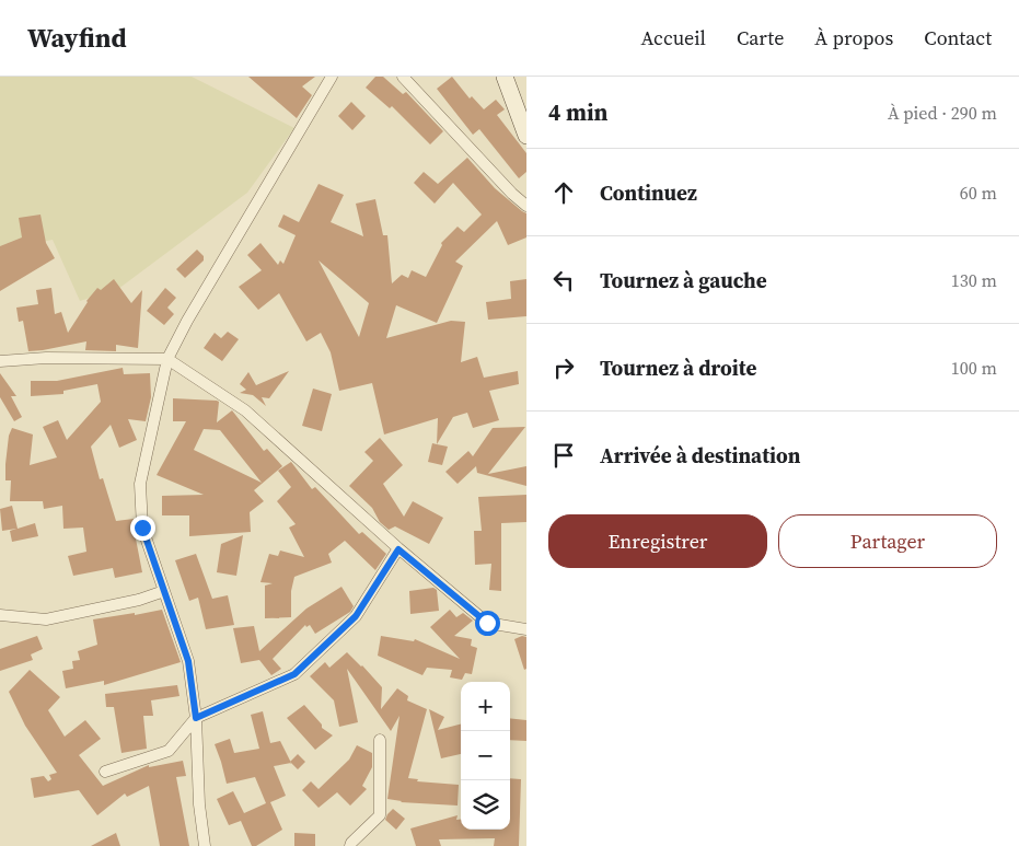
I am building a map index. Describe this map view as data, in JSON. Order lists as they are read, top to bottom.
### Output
{
  "page": {
    "header": "Wayfind",
    "nav": [
      "Accueil",
      "Carte",
      "À propos",
      "Contact"
    ],
    "heading": ["4 min", "À pied · 290 m"],
    "list": [
      ["Continuez", "60 m"],
      ["Tournez à gauche", "130 m"],
      ["Tournez à droite", "100 m"],
      "Arrivée à destination"
    ],
    "buttons": ["Enregistrer", "Partager"],
    "map_buttons": ["+", "−"]
  }
}
